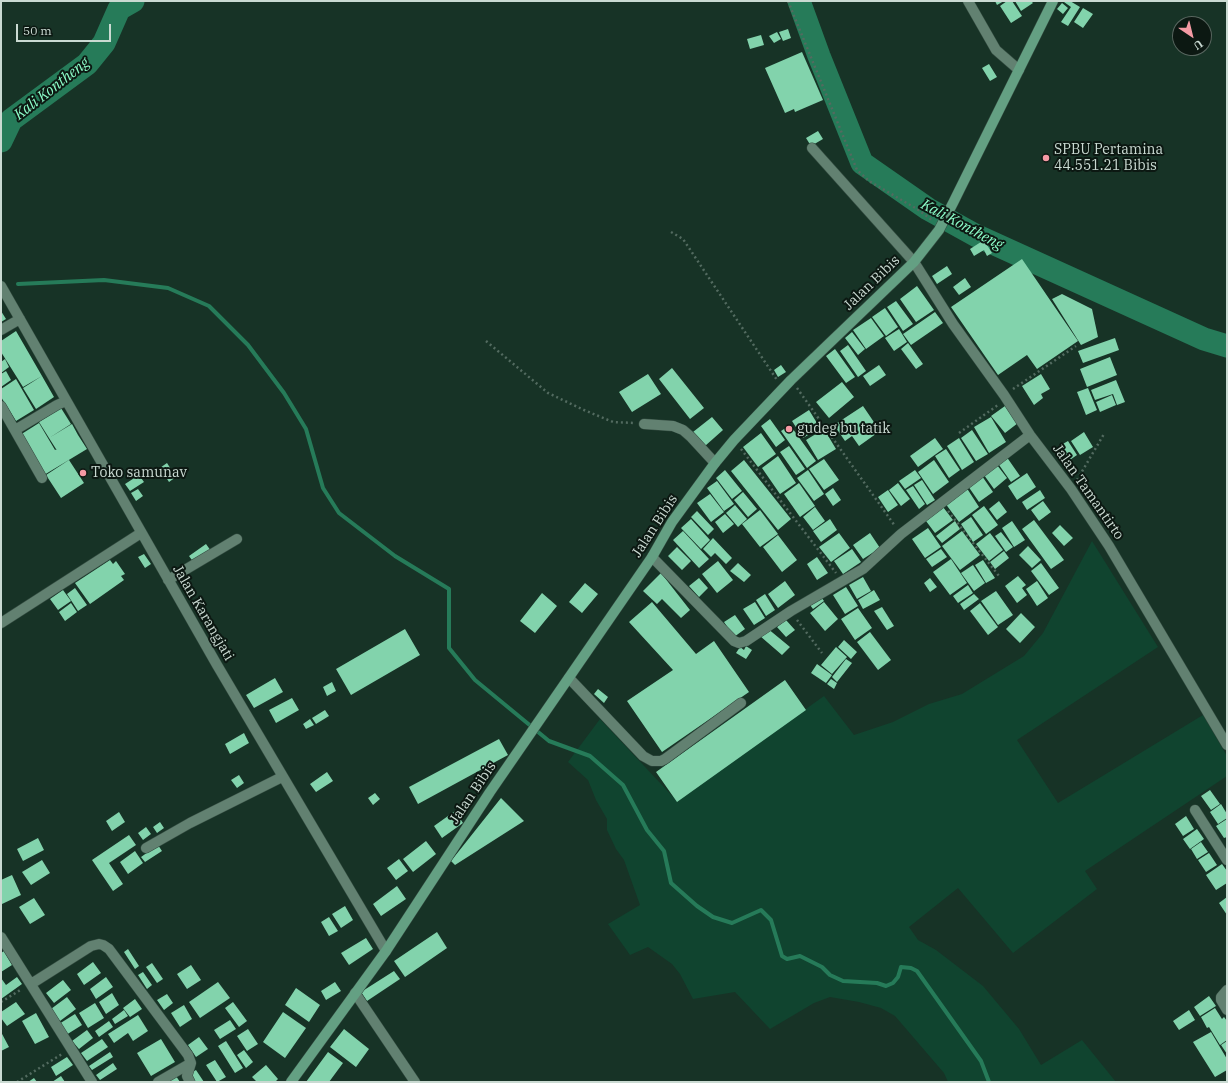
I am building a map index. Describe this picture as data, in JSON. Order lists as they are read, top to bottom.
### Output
{
  "streets": {
    "main road": ["Jalan Bibis"],
    "street": ["Jalan Tamantirto", "Jalan Karangjati"]
  },
  "crossings": [
    ["Jalan Bibis", "Jalan Tamantirto"],
    ["Jalan Bibis", "Jalan Karangjati"]
  ],
  "water": ["Kali Kontheng"],
  "places": ["SPBU Pertamina 44.551.21 Bibis", "gudeg bu tatik", "Toko samunav"],
  "scale_bar": "50 m",
  "north": "bottom right"
}
